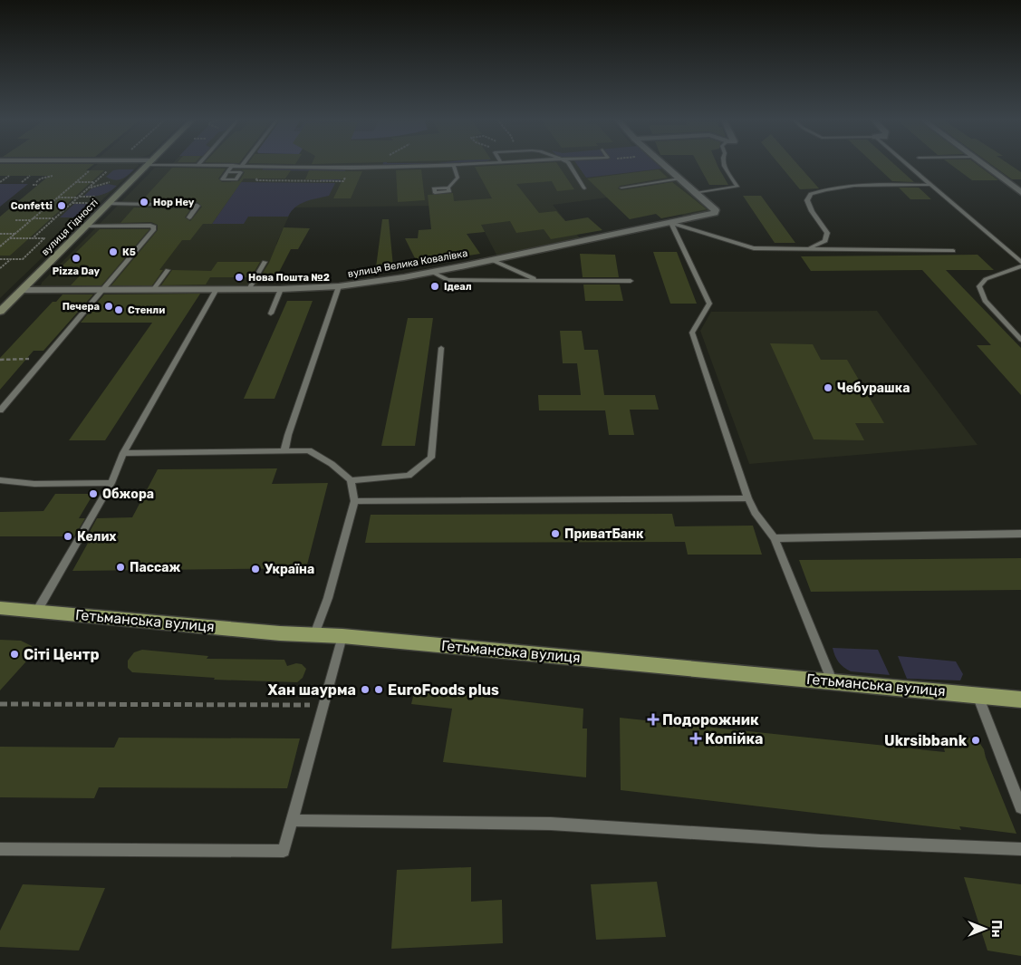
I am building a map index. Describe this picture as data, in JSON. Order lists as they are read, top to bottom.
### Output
{
  "streets": {
    "highway": ["Гетьманська вулиця"],
    "main road": ["вулиця Гідності"],
    "street": ["вулиця Велика Ковалівка"]
  },
  "crossings": [
    ["вулиця Гідності", "вулиця Велика Ковалівка"]
  ],
  "places": {
    "other": [
      "Hop Hey",
      "Confetti",
      "К5",
      "Pizza Day",
      "Нова Пошта №2",
      "Ідеал",
      "Печера",
      "Стенли",
      "Чебурашка",
      "Обжора",
      "ПриватБанк",
      "Келих",
      "Пассаж",
      "Україна",
      "Сіті Центр",
      "Хан шаурма",
      "EuroFoods plus",
      "Ukrsibbank"
    ],
    "health": ["Подорожник", "Копійка"]
  },
  "north": "right"
}
